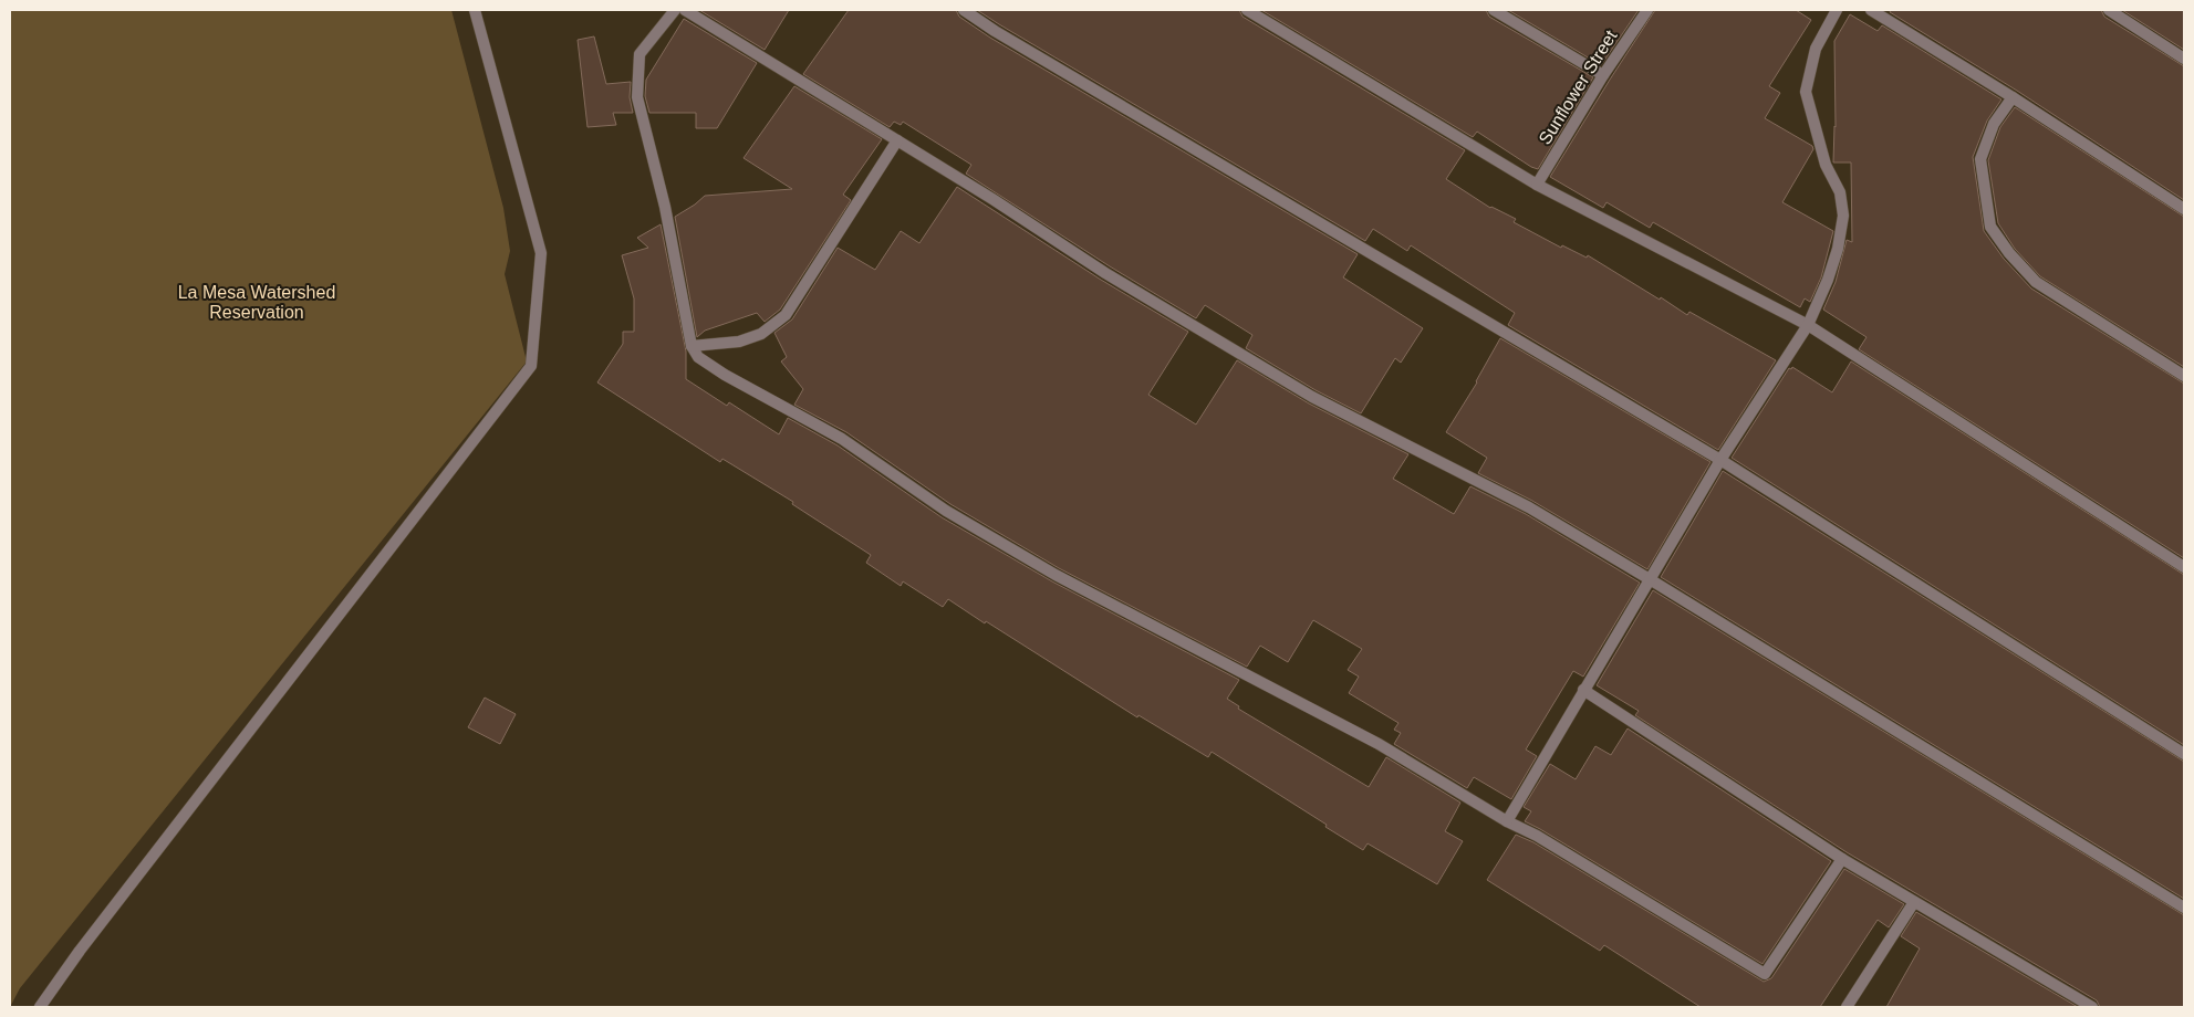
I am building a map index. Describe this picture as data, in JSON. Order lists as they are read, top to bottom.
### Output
{
  "streets": {
    "street": ["Sunflower Street"]
  },
  "parks": ["La Mesa Watershed Reservation"]
}
